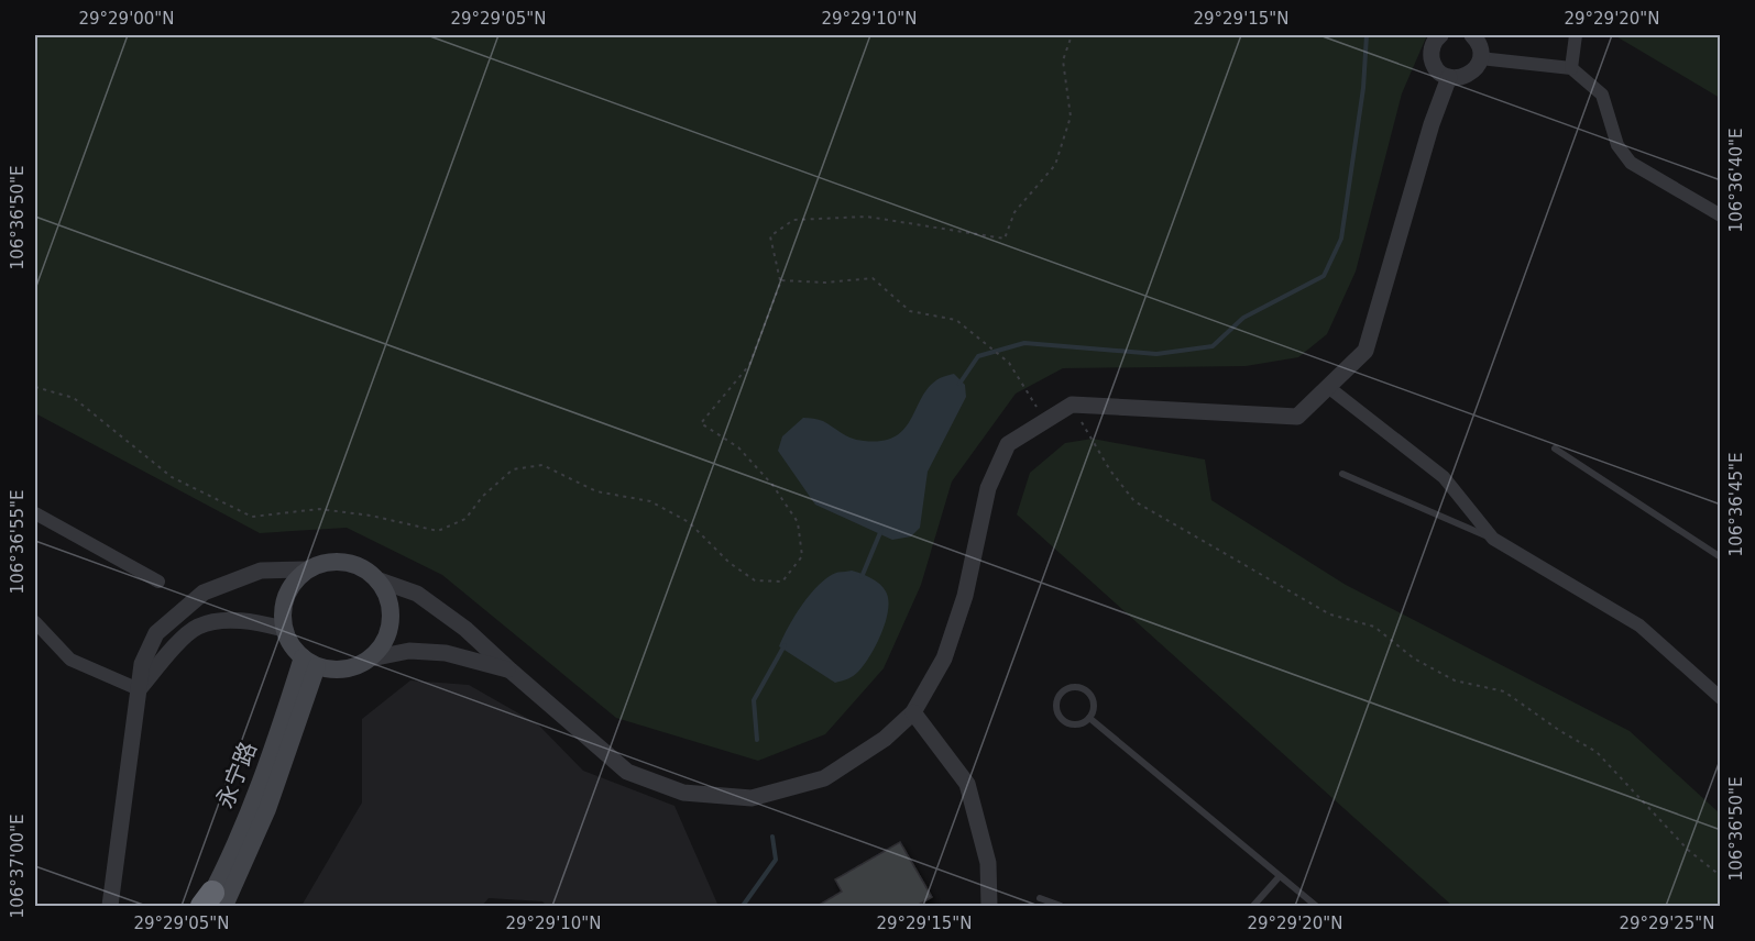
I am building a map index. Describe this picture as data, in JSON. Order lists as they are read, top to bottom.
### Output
{
  "streets": {
    "main road": ["永宁路"]
  },
  "coordinates": [
    "29°29'00\"N",
    "29°29'05\"N",
    "29°29'10\"N",
    "29°29'15\"N",
    "29°29'20\"N",
    "106°36'40\"E",
    "106°36'50\"E",
    "106°36'45\"E",
    "106°36'55\"E",
    "106°37'00\"E",
    "29°29'25\"N"
  ]
}
